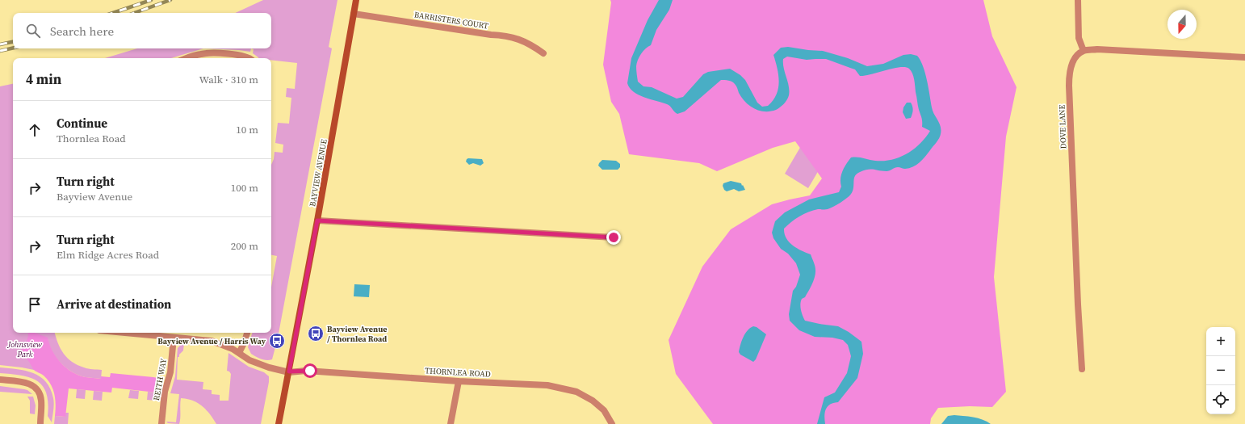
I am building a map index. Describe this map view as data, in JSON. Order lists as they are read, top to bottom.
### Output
{
  "streets": {
    "main road": ["BAYVIEW AVENUE"],
    "street": [
      "BARRISTERS COURT",
      "DOVE LANE",
      "THORNLEA ROAD",
      "REITH WAY"
    ]
  },
  "crossings": [
    ["BARRISTERS COURT", "BAYVIEW AVENUE"],
    ["BAYVIEW AVENUE", "THORNLEA ROAD"],
    ["THORNLEA ROAD", "REITH WAY"]
  ],
  "parks": ["Johnsview Park"],
  "places": {
    "bus stop": ["Bayview Avenue / Thornlea Road", "Bayview Avenue / Harris Way"]
  },
  "north": "bottom",
  "page": {
    "search": "Search here",
    "heading": ["4 min", "Walk · 310 m"],
    "list": [
      ["Continue", "Thornlea Road", "10 m"],
      ["Turn right", "Bayview Avenue", "100 m"],
      ["Turn right", "Elm Ridge Acres Road", "200 m"],
      "Arrive at destination"
    ],
    "map_buttons": ["+", "−"]
  }
}
